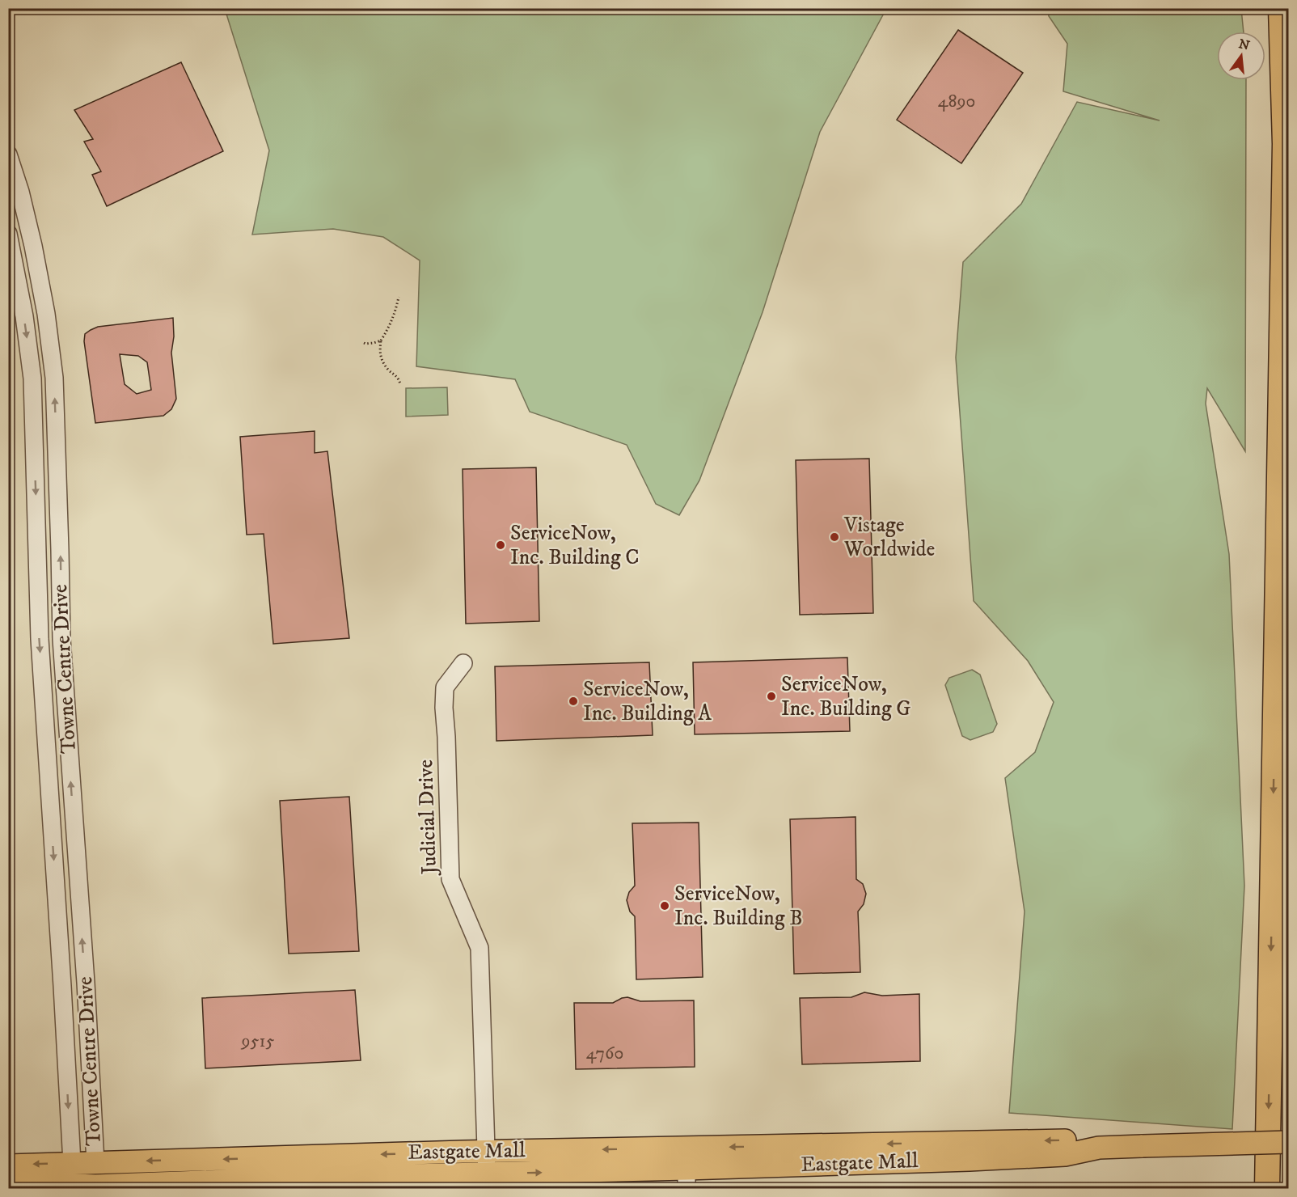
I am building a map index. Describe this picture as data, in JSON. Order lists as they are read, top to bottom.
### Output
{
  "streets": {
    "main road": ["Towne Centre Drive", "Eastgate Mall"],
    "street": ["Judicial Drive"]
  },
  "crossings": [
    ["Towne Centre Drive", "Eastgate Mall"],
    ["Judicial Drive", "Eastgate Mall"]
  ],
  "places": [
    "Vistage Worldwide",
    "ServiceNow, Inc. Building C",
    "ServiceNow, Inc. Building G",
    "ServiceNow, Inc. Building A",
    "ServiceNow, Inc. Building B"
  ],
  "house_numbers": ["4890", "9515", "4760"],
  "north": "top"
}
